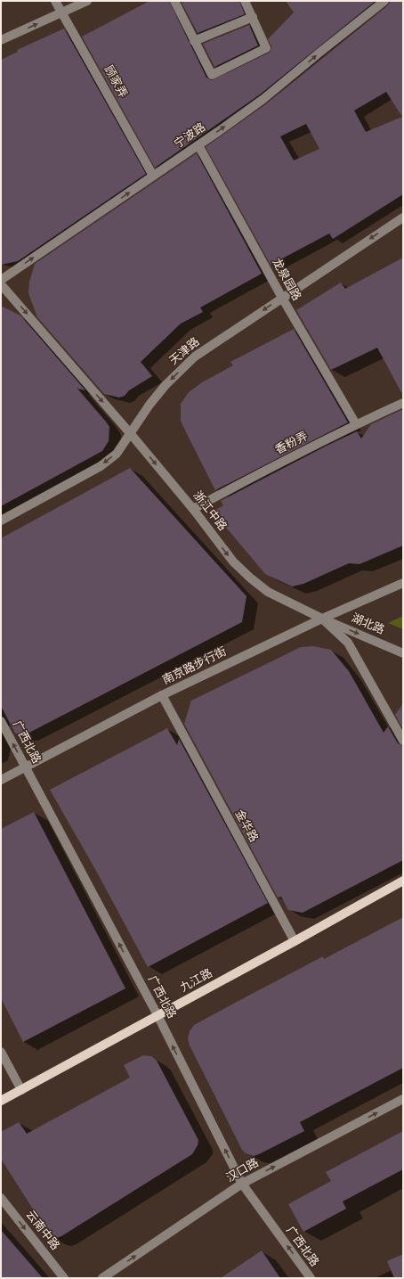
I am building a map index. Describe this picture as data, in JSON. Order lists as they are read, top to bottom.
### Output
{
  "streets": {
    "main road": ["九江路"],
    "street": [
      "顾家弄",
      "宁波路",
      "龙泉园路",
      "天津路",
      "香粉弄",
      "浙江中路",
      "湖北路",
      "南京路步行街",
      "广西北路",
      "金华路",
      "汉口路",
      "云南中路"
    ]
  },
  "crossings": [
    ["顾家弄", "宁波路"],
    ["宁波路", "龙泉园路"],
    ["龙泉园路", "天津路"],
    ["龙泉园路", "香粉弄"],
    ["天津路", "浙江中路"],
    ["香粉弄", "浙江中路"],
    ["浙江中路", "湖北路"],
    ["浙江中路", "南京路步行街"],
    ["湖北路", "南京路步行街"],
    ["南京路步行街", "广西北路"],
    ["南京路步行街", "金华路"],
    ["广西北路", "九江路"],
    ["广西北路", "汉口路"],
    ["金华路", "九江路"]
  ],
  "one_way": [
    "宁波路",
    "天津路",
    "浙江中路",
    "湖北路",
    "广西北路",
    "汉口路",
    "云南中路"
  ]
}
